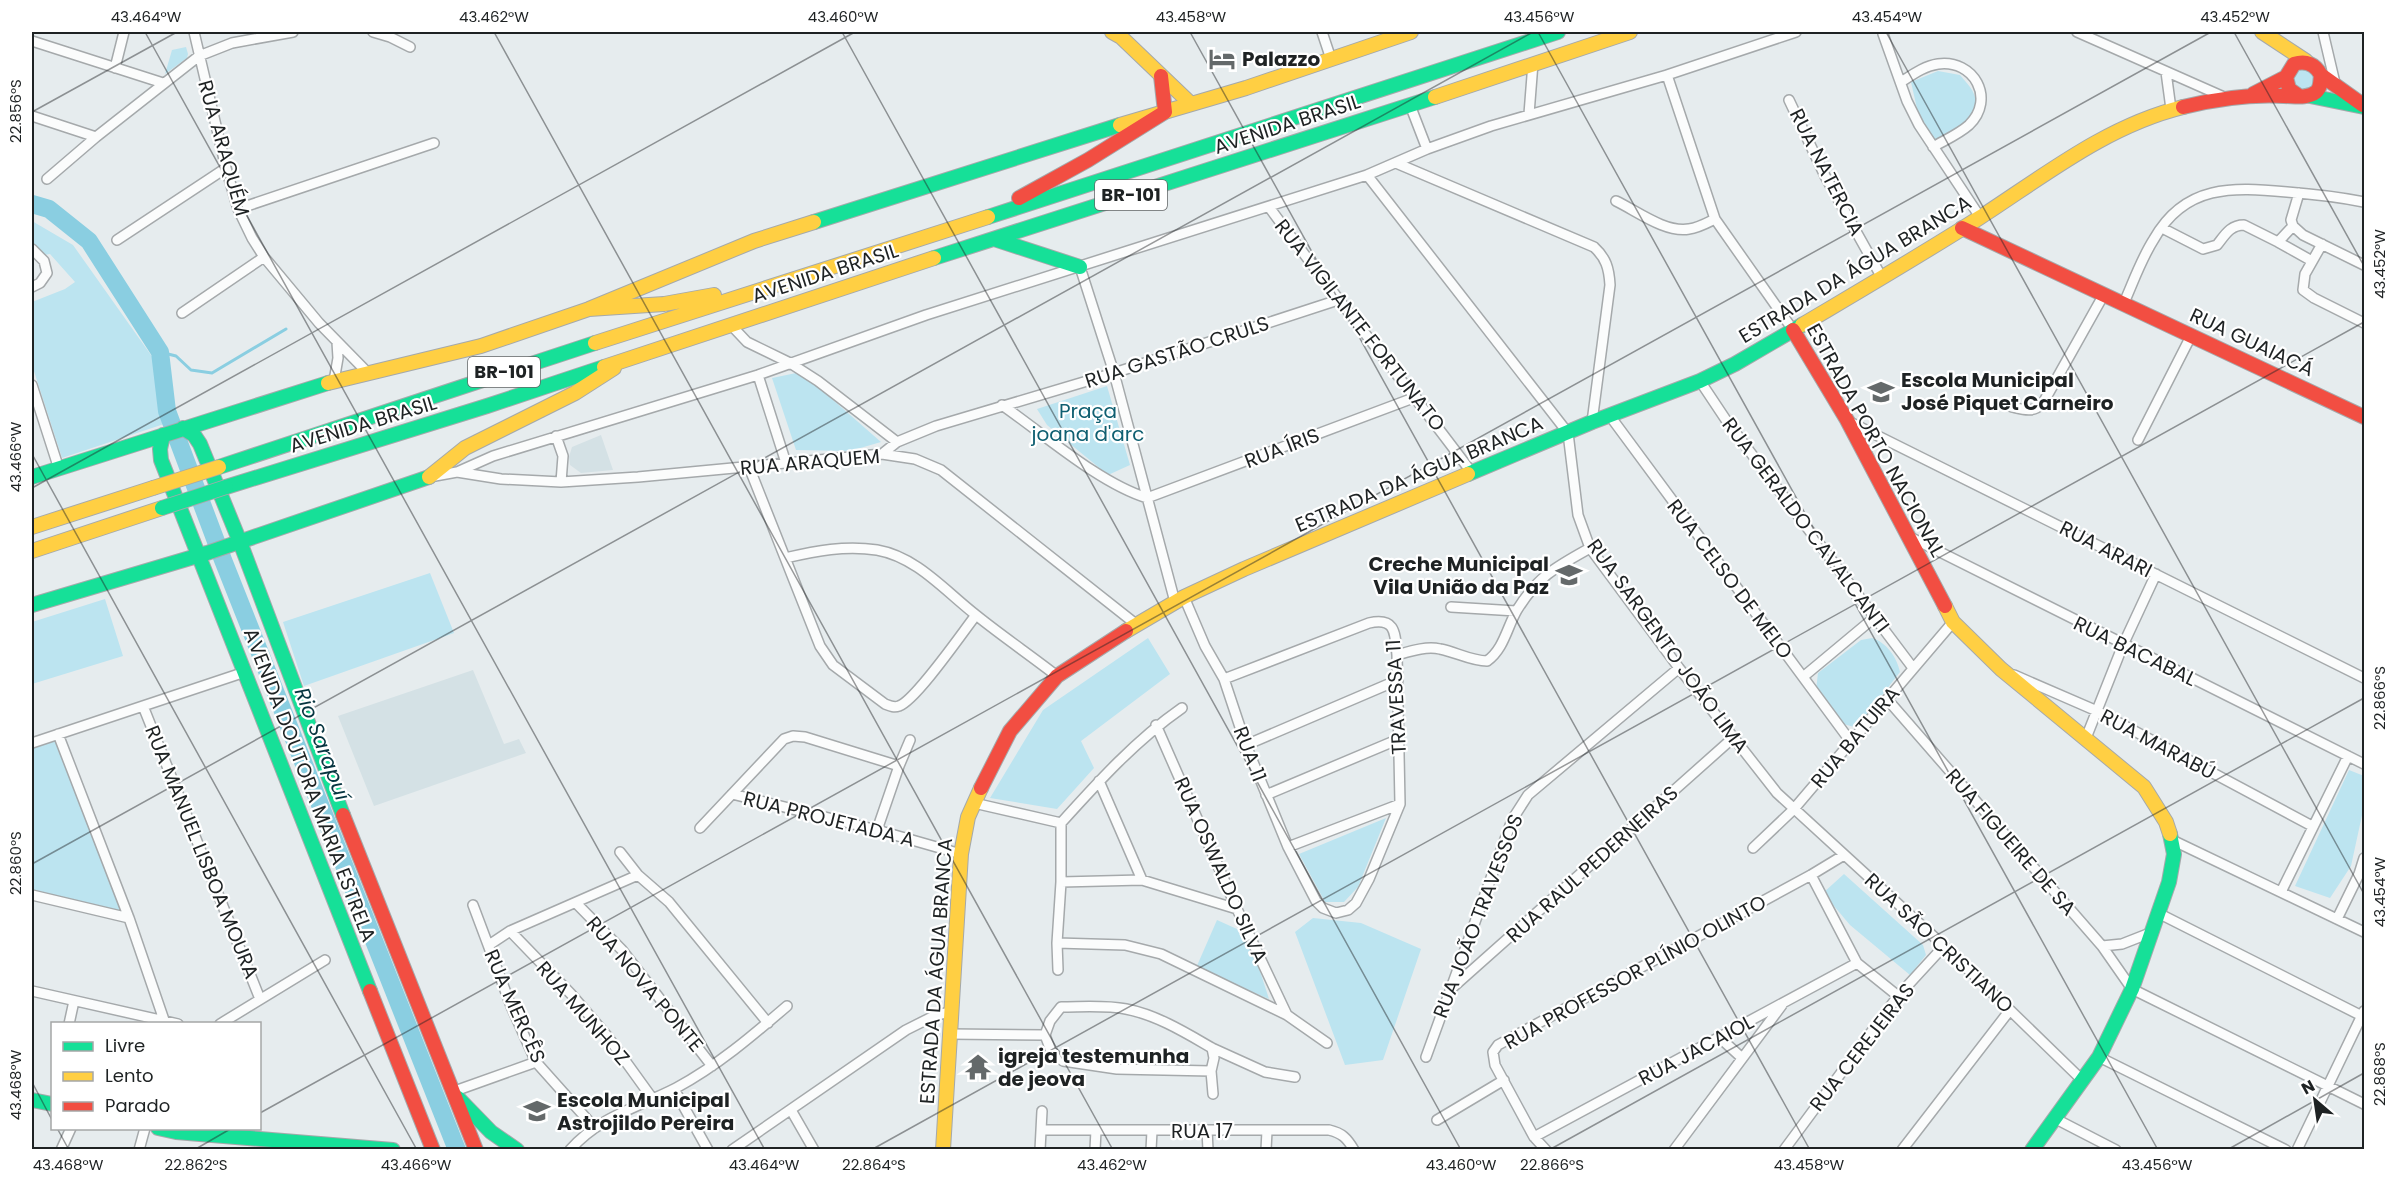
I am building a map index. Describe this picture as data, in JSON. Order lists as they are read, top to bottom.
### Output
{
  "streets": {
    "main road": [
      "AVENIDA BRASIL",
      "BR-101",
      "ESTRADA DA ÁGUA BRANCA",
      "RUA GUAIACÁ",
      "ESTRADA PORTO NACIONAL",
      "AVENIDA DOUTORA MARIA ESTRELA"
    ],
    "street": [
      "RUA ARAQUÉM",
      "RUA NATERCIA",
      "RUA VIGILANTE FORTUNATO",
      "RUA GASTÃO CRULS",
      "RUA ÍRIS",
      "RUA ARAQUEM",
      "RUA GERALDO CAVALCANTI",
      "RUA ARARI",
      "RUA CELSO DE MELO",
      "RUA SARGENTO JOÃO LIMA",
      "RUA BACABAL",
      "TRAVESSA 11",
      "RUA BATUIRA",
      "RUA MARABÚ",
      "RUA 11",
      "RUA PROJETADA A",
      "RUA FIGUEIRE DE SA",
      "RUA MANUEL LISBOA MOURA",
      "RUA RAUL PEDERNEIRAS",
      "RUA OSWALDO SILVA",
      "RUA JOÃO TRAVESSOS",
      "RUA SÃO CRISTIANO",
      "RUA PROFESSOR PLÍNIO OLINTO",
      "RUA NOVA PONTE",
      "RUA MERCÊS",
      "RUA MUNHOZ",
      "RUA CEREJEIRAS",
      "RUA JACAIOL",
      "RUA 17"
    ]
  },
  "crossings": [
    ["RUA NATERCIA", "ESTRADA DA ÁGUA BRANCA"],
    ["ESTRADA DA ÁGUA BRANCA", "RUA VIGILANTE FORTUNATO"],
    ["ESTRADA DA ÁGUA BRANCA", "RUA GUAIACÁ"],
    ["ESTRADA DA ÁGUA BRANCA", "ESTRADA PORTO NACIONAL"],
    ["ESTRADA DA ÁGUA BRANCA", "RUA ARAQUEM"],
    ["ESTRADA DA ÁGUA BRANCA", "RUA GERALDO CAVALCANTI"],
    ["ESTRADA DA ÁGUA BRANCA", "RUA CELSO DE MELO"],
    ["ESTRADA DA ÁGUA BRANCA", "RUA SARGENTO JOÃO LIMA"],
    ["ESTRADA DA ÁGUA BRANCA", "RUA 11"],
    ["ESTRADA DA ÁGUA BRANCA", "RUA PROJETADA A"],
    ["RUA VIGILANTE FORTUNATO", "RUA GASTÃO CRULS"],
    ["RUA VIGILANTE FORTUNATO", "RUA ÍRIS"],
    ["RUA GASTÃO CRULS", "RUA ARAQUEM"],
    ["RUA GASTÃO CRULS", "RUA 11"],
    ["ESTRADA PORTO NACIONAL", "RUA ARARI"],
    ["ESTRADA PORTO NACIONAL", "RUA BACABAL"],
    ["ESTRADA PORTO NACIONAL", "RUA BATUIRA"],
    ["ESTRADA PORTO NACIONAL", "RUA MARABÚ"],
    ["ESTRADA PORTO NACIONAL", "RUA FIGUEIRE DE SA"],
    ["ESTRADA PORTO NACIONAL", "RUA SÃO CRISTIANO"],
    ["RUA ÍRIS", "RUA 11"],
    ["RUA GERALDO CAVALCANTI", "RUA BATUIRA"],
    ["RUA CELSO DE MELO", "RUA BATUIRA"],
    ["RUA SARGENTO JOÃO LIMA", "RUA BATUIRA"],
    ["RUA SARGENTO JOÃO LIMA", "RUA RAUL PEDERNEIRAS"],
    ["RUA SARGENTO JOÃO LIMA", "RUA JOÃO TRAVESSOS"],
    ["RUA SARGENTO JOÃO LIMA", "RUA SÃO CRISTIANO"],
    ["TRAVESSA 11", "RUA 11"],
    ["RUA BATUIRA", "RUA FIGUEIRE DE SA"],
    ["RUA BATUIRA", "RUA SÃO CRISTIANO"],
    ["RUA RAUL PEDERNEIRAS", "RUA JOÃO TRAVESSOS"],
    ["RUA SÃO CRISTIANO", "RUA PROFESSOR PLÍNIO OLINTO"],
    ["RUA SÃO CRISTIANO", "RUA CEREJEIRAS"],
    ["RUA PROFESSOR PLÍNIO OLINTO", "RUA JACAIOL"]
  ],
  "water": ["Rio Sarapuí"],
  "parks": ["Praça joana d'arc"],
  "places": {
    "hotel": ["Palazzo"],
    "school or university": ["Escola Municipal José Piquet Carneiro", "Creche Municipal Vila União da Paz", "Escola Municipal Astrojildo Pereira"],
    "temple": ["igreja testemunha de jeova"]
  },
  "legend": ["Livre", "Lento", "Parado"],
  "north": "top left",
  "coordinates": [
    "43.464°W",
    "43.462°W",
    "43.460°W",
    "43.458°W",
    "43.456°W",
    "43.454°W",
    "43.452°W",
    "22.856°S",
    "43.466°W",
    "22.866°S",
    "22.860°S",
    "22.868°S",
    "43.468°W",
    "22.862°S",
    "22.864°S"
  ]
}
